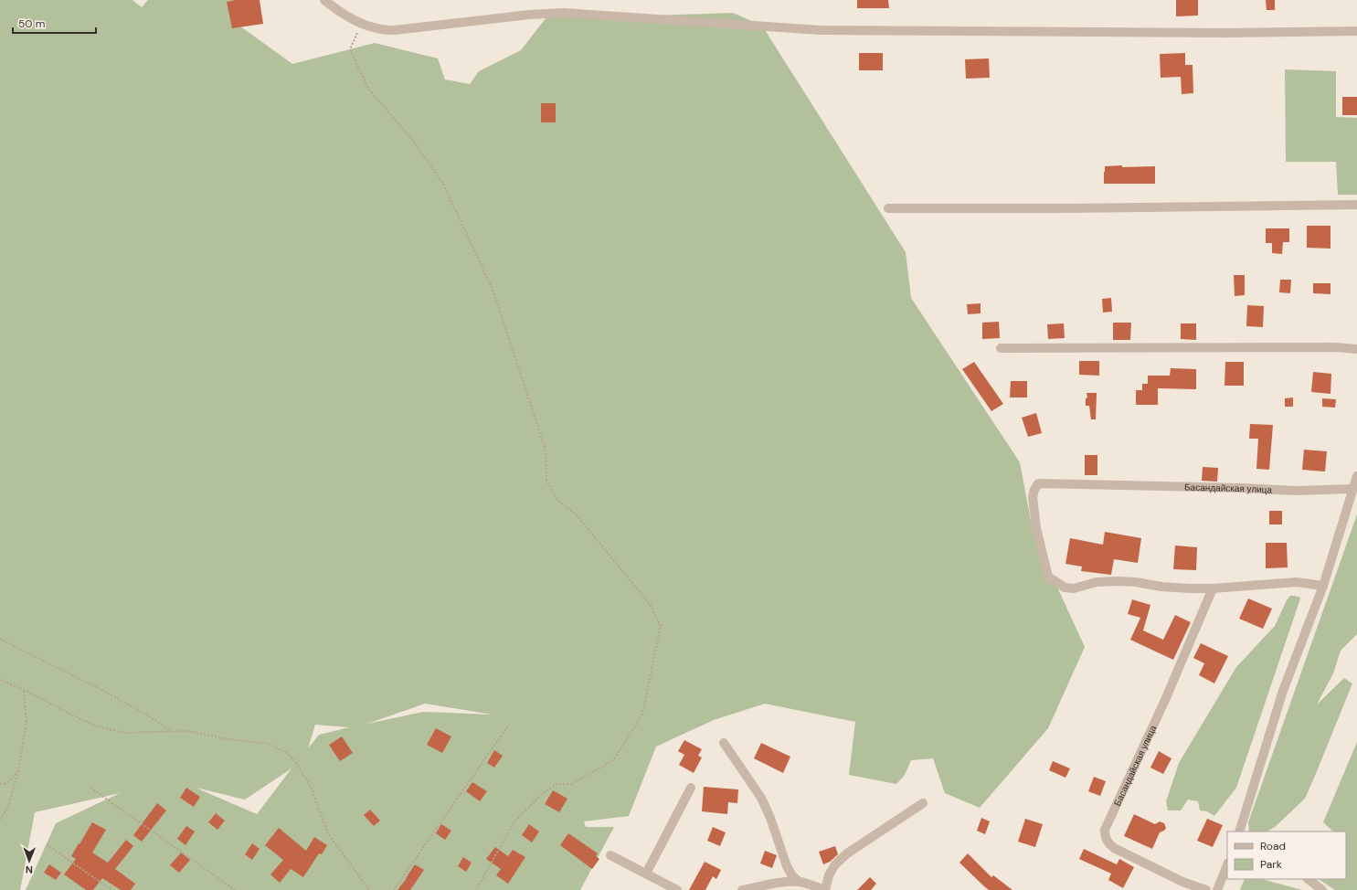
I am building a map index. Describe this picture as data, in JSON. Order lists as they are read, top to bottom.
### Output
{
  "streets": {
    "street": ["Басандайская улица"]
  },
  "legend": ["Road", "Park"],
  "scale_bar": "50 m",
  "north": "bottom"
}
